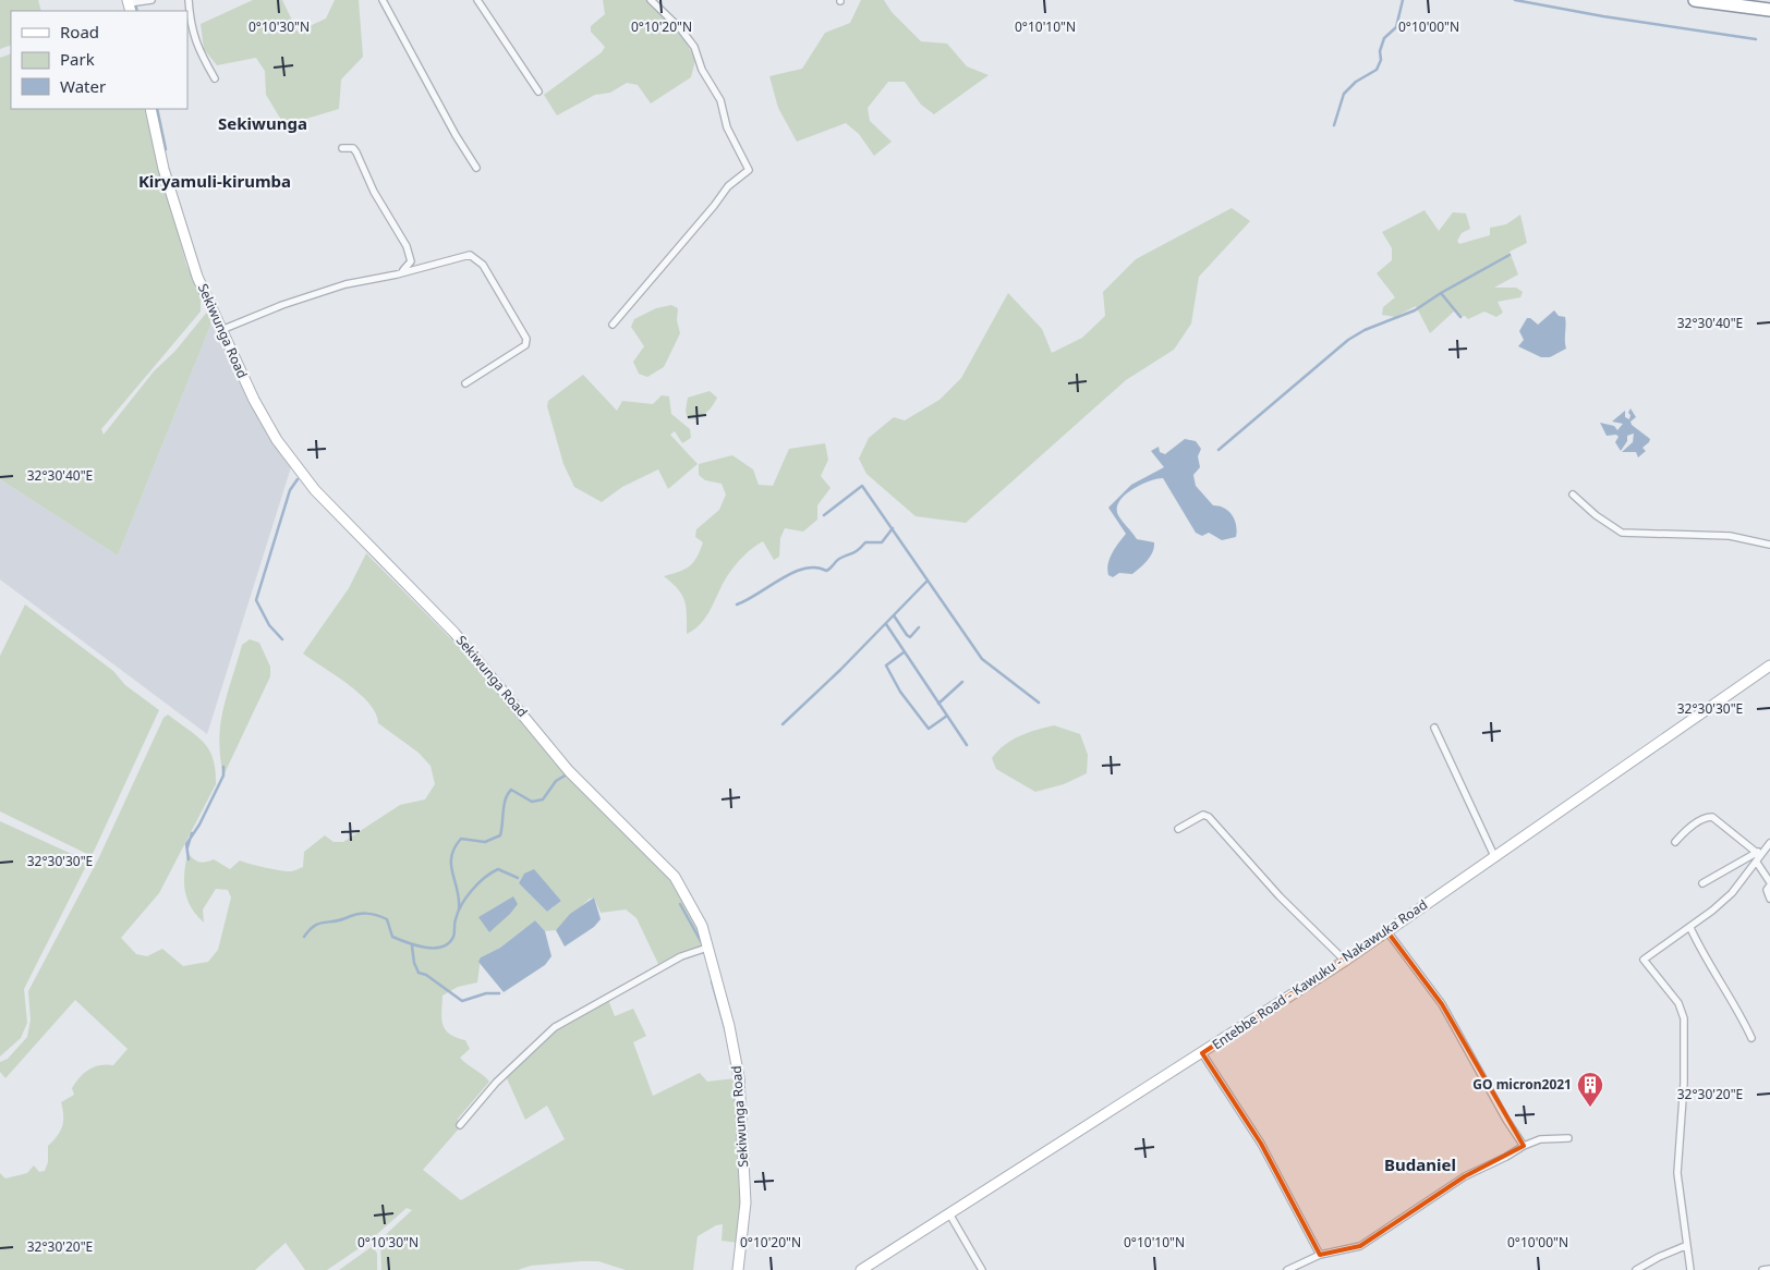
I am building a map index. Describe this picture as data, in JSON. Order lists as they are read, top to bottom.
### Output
{
  "streets": {
    "main road": ["Sekiwunga Road", "Entebbe Road - Kawuku - Nakawuka Road"]
  },
  "districts": ["Sekiwunga", "Kiryamuli-kirumba", "Budaniel"],
  "places": {
    "building": ["GO micron2021"]
  },
  "legend": ["Road", "Park", "Water"],
  "coordinates": [
    "0°10'30\"N",
    "0°10'20\"N",
    "0°10'10\"N",
    "0°10'00\"N",
    "32°30'40\"E",
    "32°30'30\"E",
    "32°30'20\"E"
  ]
}
